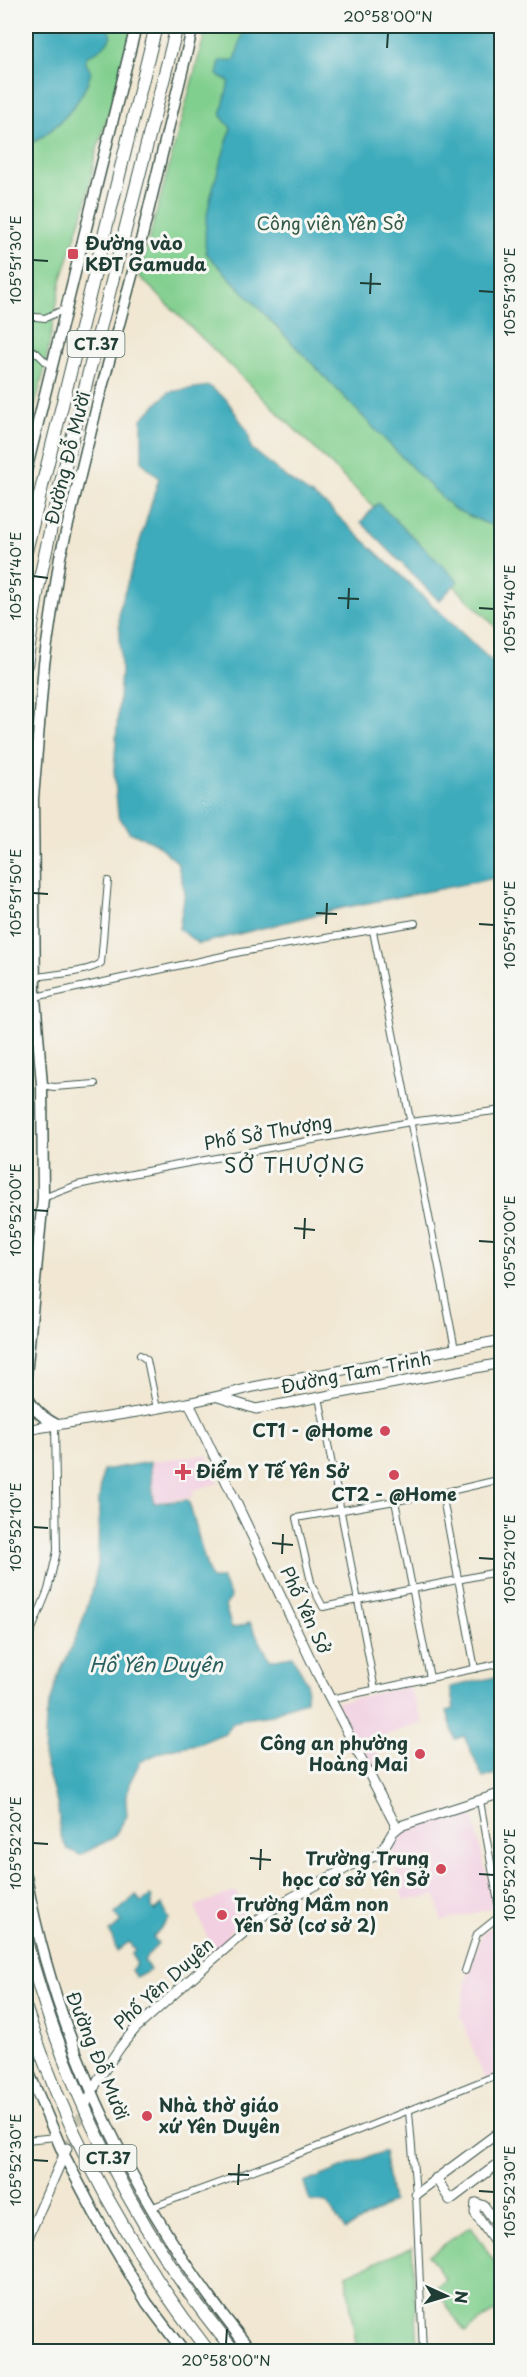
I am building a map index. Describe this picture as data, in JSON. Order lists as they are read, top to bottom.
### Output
{
  "streets": {
    "highway": ["CT.37"],
    "main road": ["Đường Đỗ Mười"],
    "street": [
      "Phố Sở Thượng",
      "Đường Tam Trinh",
      "Phố Yên Sở",
      "Phố Yên Duyên"
    ]
  },
  "crossings": [
    ["Đường Đỗ Mười", "Phố Sở Thượng"],
    ["Đường Đỗ Mười", "Phố Yên Duyên"],
    ["Đường Tam Trinh", "Phố Yên Sở"],
    ["Phố Yên Sở", "Phố Yên Duyên"]
  ],
  "districts": ["SỞ THƯỢNG"],
  "water": ["Hồ Yên Duyên"],
  "parks": ["Công viên Yên Sở"],
  "places": {
    "transit": ["Đường vào KĐT Gamuda"],
    "other": [
      "CT1 - @Home",
      "CT2 - @Home",
      "Công an phường Hoàng Mai",
      "Trường Trung học cơ sở Yên Sở",
      "Trường Mầm non Yên Sở (cơ sở 2)",
      "Nhà thờ giáo xứ Yên Duyên"
    ],
    "health": ["Điểm Y Tế Yên Sở"]
  },
  "north": "right",
  "coordinates": [
    "20°58'00\"N",
    "105°51'30\"E",
    "105°51'40\"E",
    "105°51'50\"E",
    "105°52'00\"E",
    "105°52'10\"E",
    "105°52'20\"E",
    "105°52'30\"E"
  ]
}
